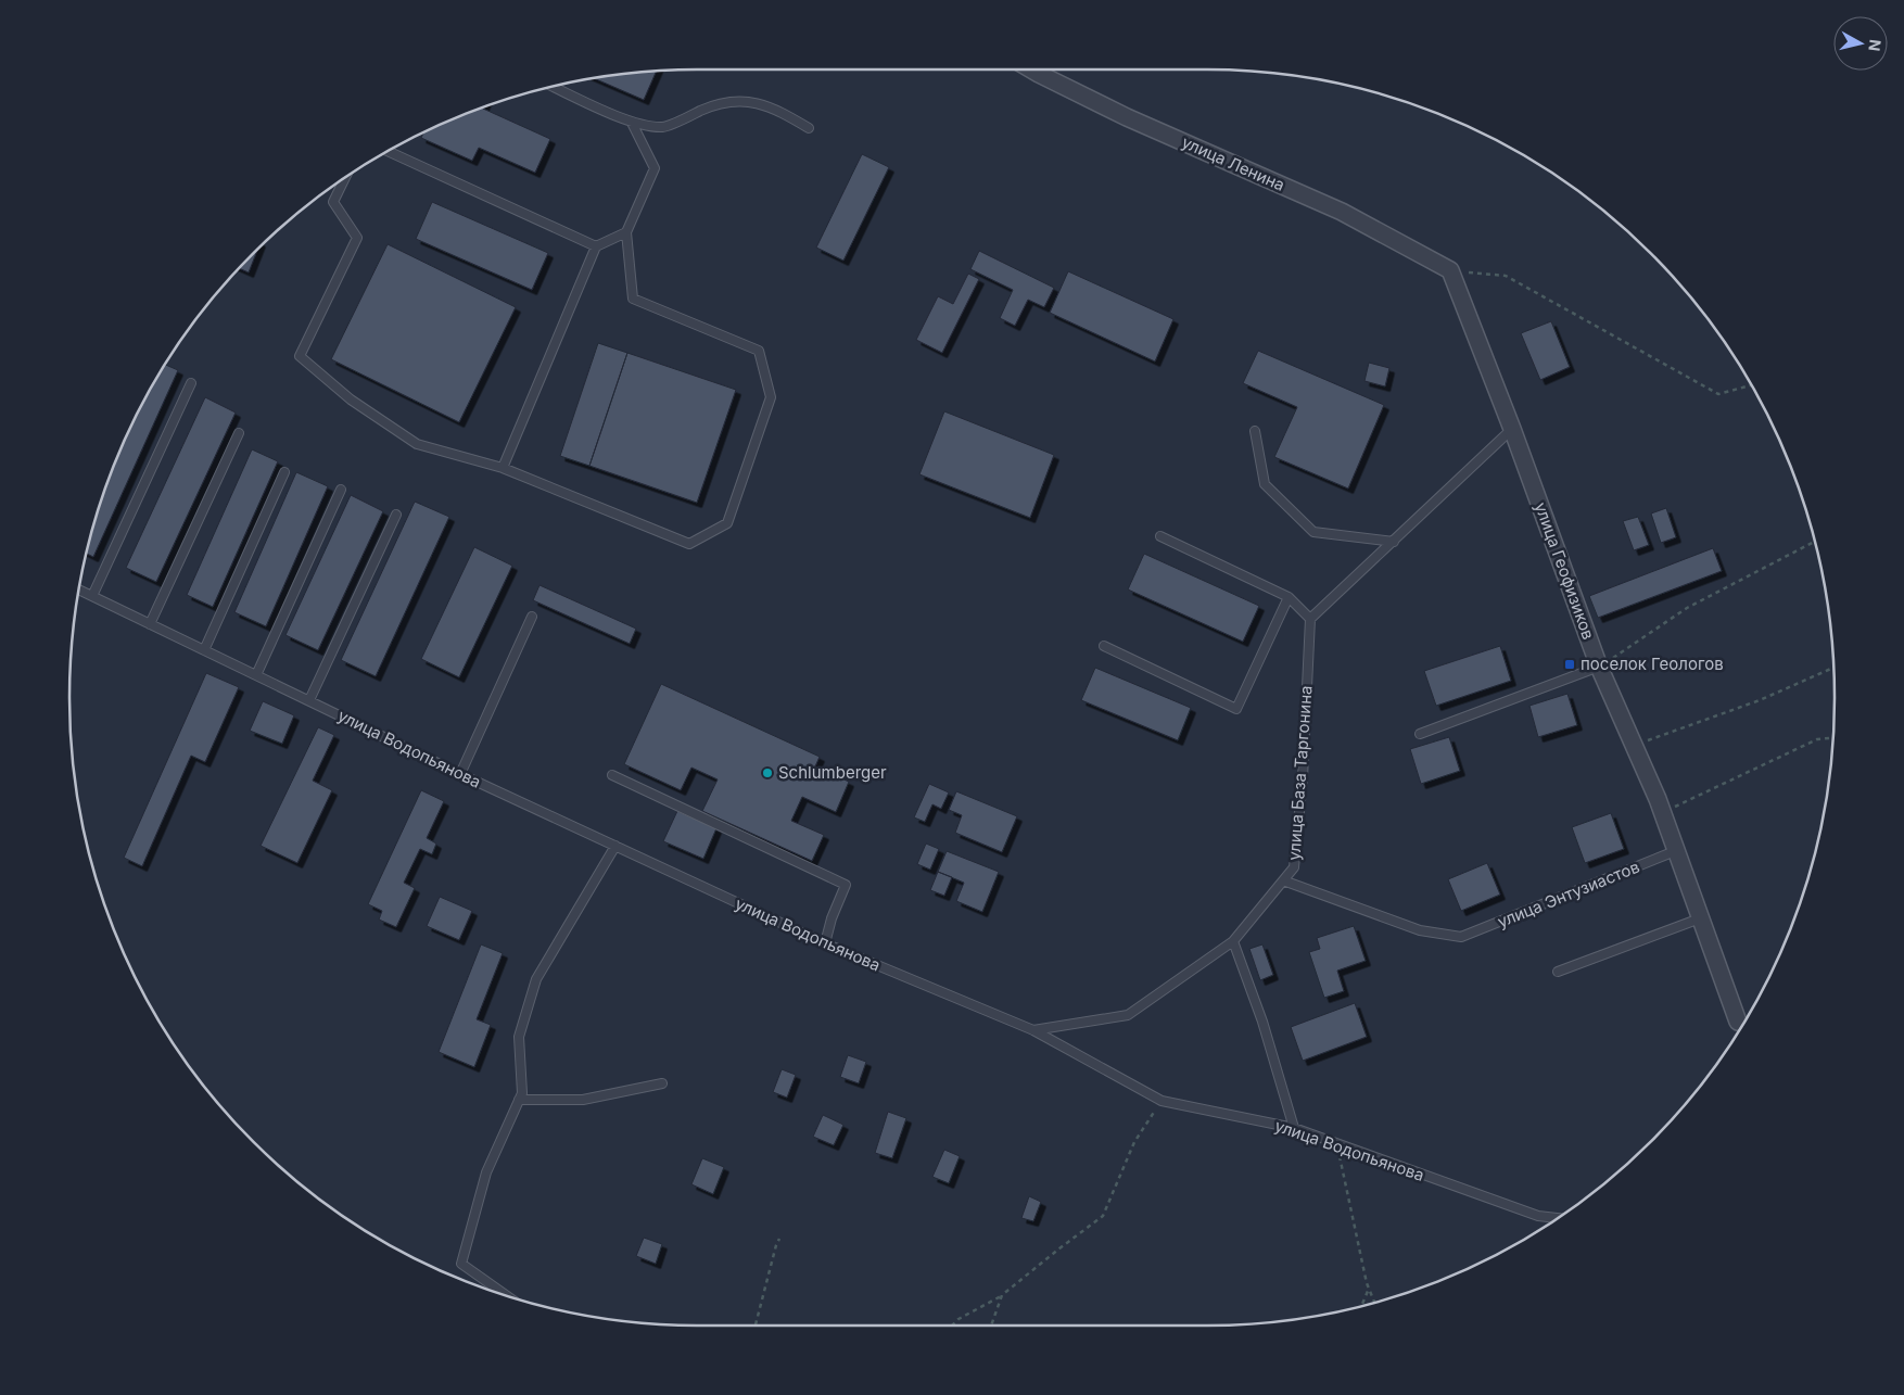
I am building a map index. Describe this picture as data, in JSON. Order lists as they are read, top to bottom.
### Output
{
  "streets": {
    "street": ["улица Ленина", "улица Геофизиков"],
    "lane": ["улица Водопьянова", "улица База Таргонина", "улица Энтузиастов"]
  },
  "crossings": [
    ["улица Ленина", "улица Геофизиков"],
    ["улица Геофизиков", "улица Энтузиастов"],
    ["улица Водопьянова", "улица База Таргонина"],
    ["улица База Таргонина", "улица Энтузиастов"]
  ],
  "places": {
    "transit": ["поселок Геологов"],
    "other": ["Schlumberger"]
  },
  "north": "right"
}
